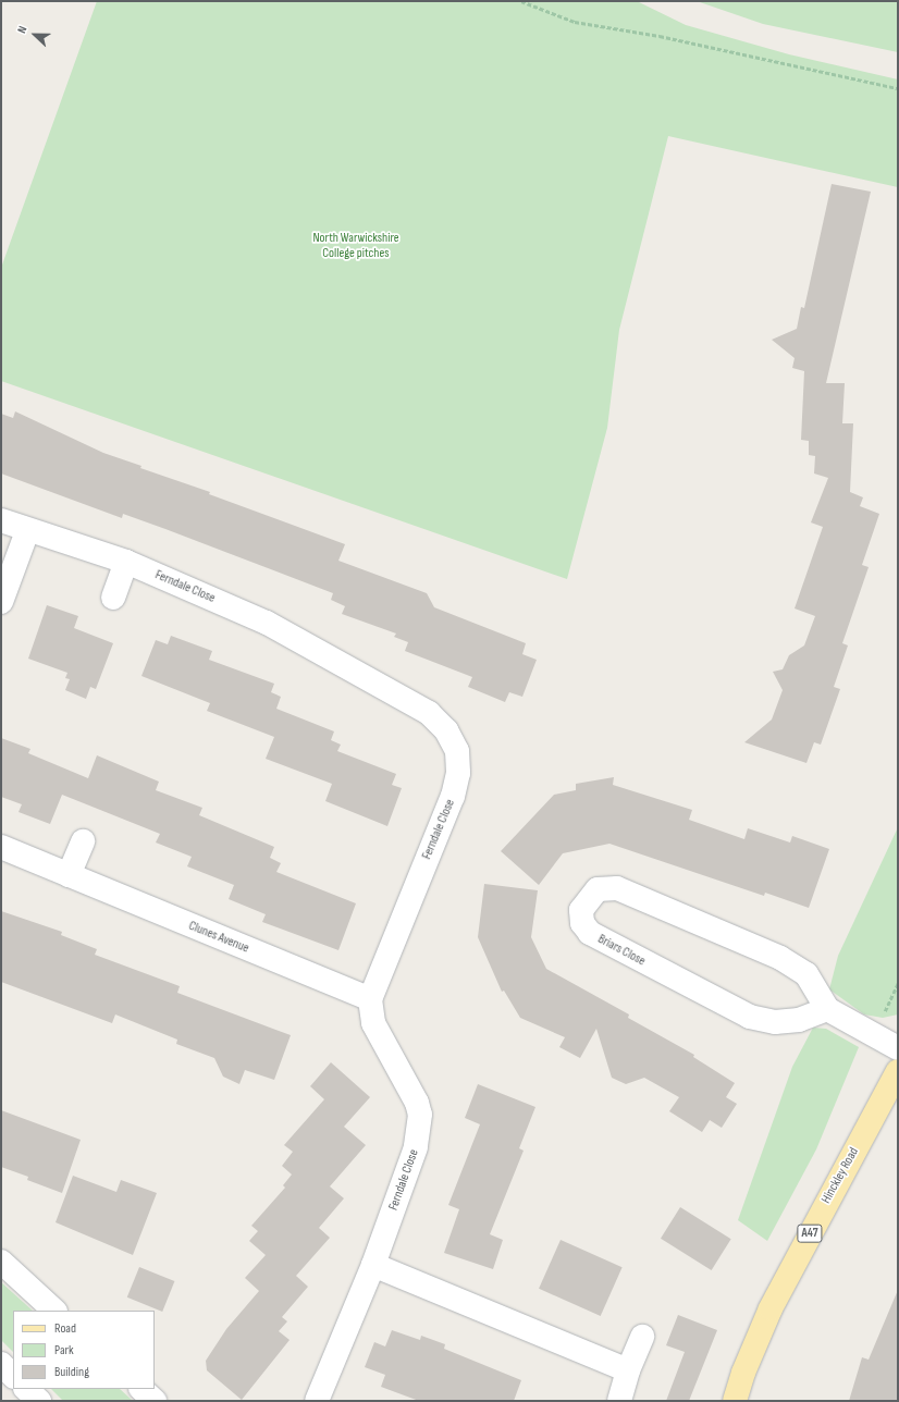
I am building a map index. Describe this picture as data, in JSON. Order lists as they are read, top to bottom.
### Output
{
  "streets": {
    "main road": ["Hinckley Road", "A47"],
    "street": ["Ferndale Close", "Clunes Avenue", "Briars Close"]
  },
  "crossings": [
    ["Ferndale Close", "Clunes Avenue"]
  ],
  "parks": ["North Warwickshire College pitches"],
  "legend": ["Road", "Park", "Building"],
  "north": "left"
}
